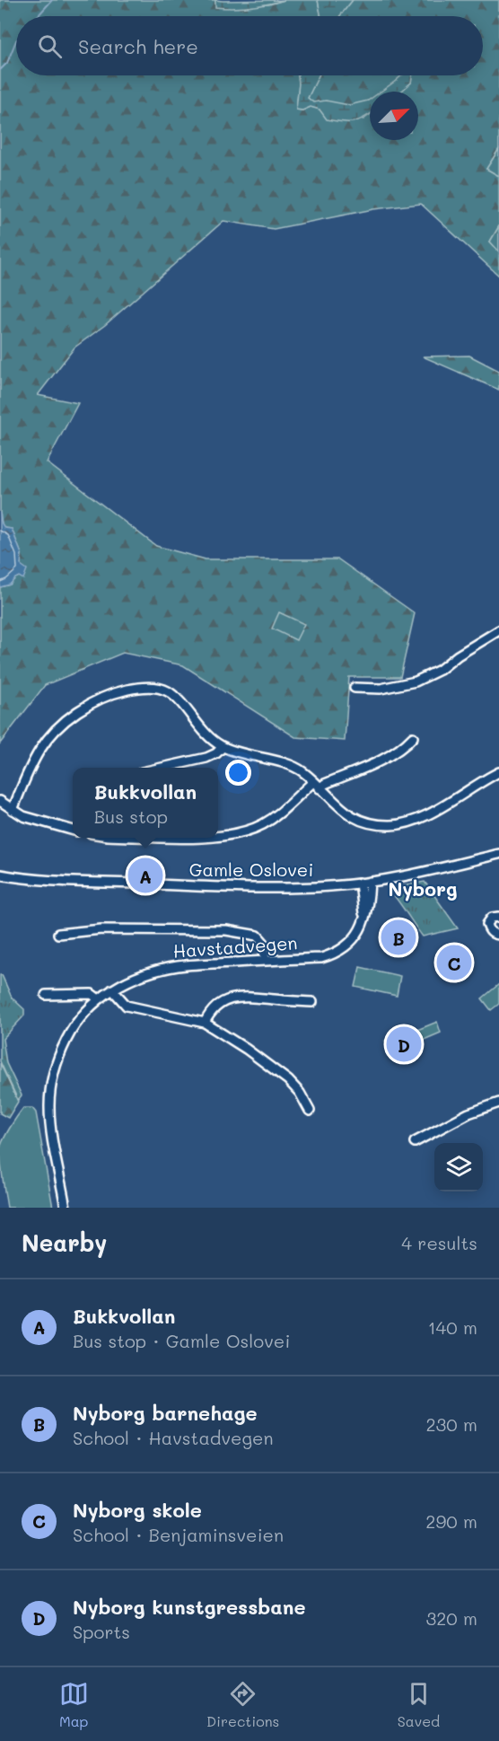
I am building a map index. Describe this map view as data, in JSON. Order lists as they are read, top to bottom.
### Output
{
  "streets": {
    "street": ["Gamle Oslovei", "Havstadvegen"]
  },
  "crossings": [
    ["Gamle Oslovei", "Havstadvegen"]
  ],
  "districts": ["Nyborg"],
  "north": "top right",
  "page": {
    "search": "Search here",
    "popup": ["Bukkvollan", "Bus stop"],
    "pins": [
      "A",
      "B",
      "C",
      "D"
    ],
    "heading": ["Nearby", "4 results"],
    "list": [
      {
        "mark": "A",
        "name": "Bukkvollan",
        "note": "Bus stop · Gamle Oslovei",
        "value": "140 m"
      },
      {
        "mark": "B",
        "name": "Nyborg barnehage",
        "note": "School · Havstadvegen",
        "value": "230 m"
      },
      {
        "mark": "C",
        "name": "Nyborg skole",
        "note": "School · Benjaminsveien",
        "value": "290 m"
      },
      {
        "mark": "D",
        "name": "Nyborg kunstgressbane",
        "note": "Sports",
        "value": "320 m"
      }
    ],
    "nav": ["Map", "Directions", "Saved"]
  }
}
